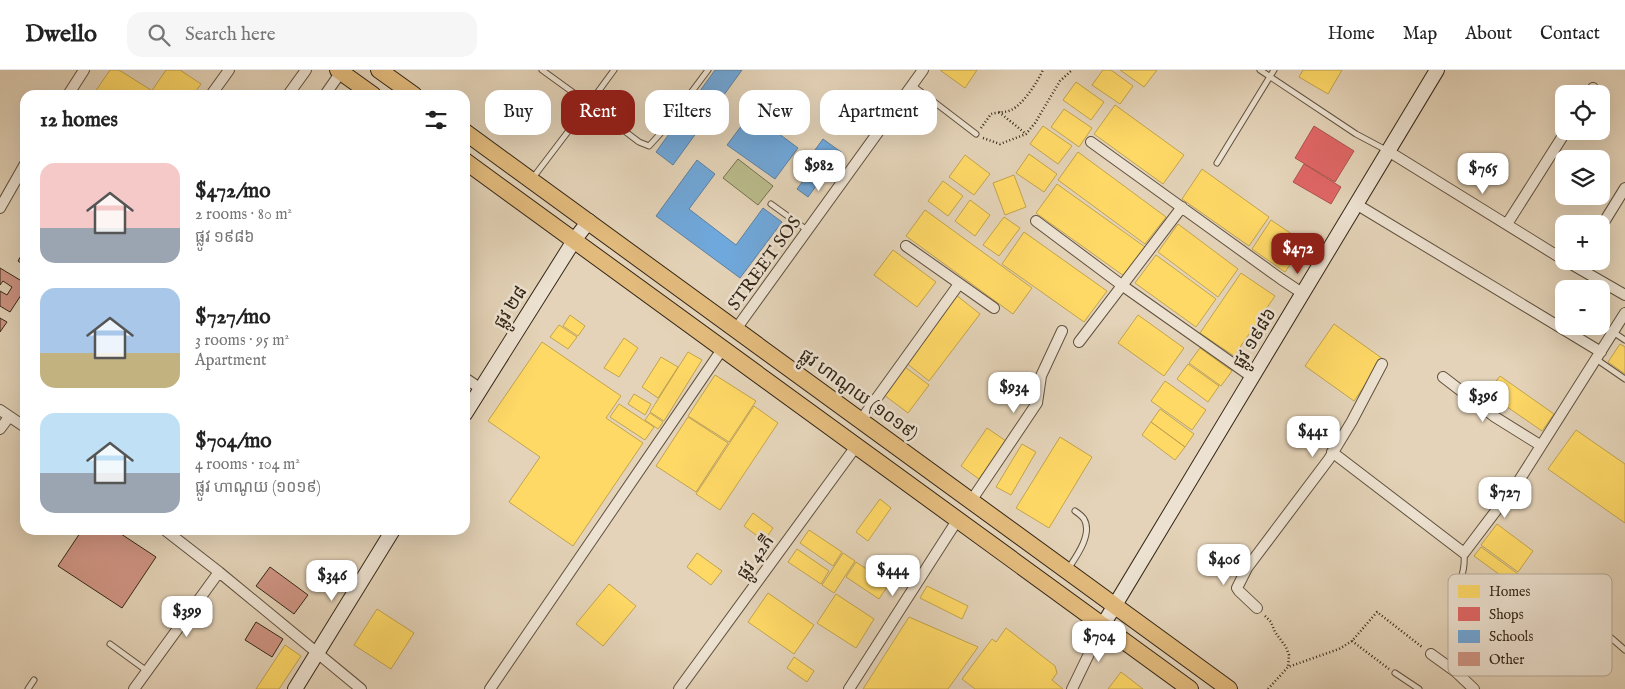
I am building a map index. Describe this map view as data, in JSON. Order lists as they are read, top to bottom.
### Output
{
  "streets": {
    "main road": ["ផ្លូវ ២៨", "ផ្លូវ ១៩៨៦", "ផ្លូវ ហាណូយ (១០១៩)"],
    "street": ["STREET SOS", "ផ្លូវ 42ភី"]
  },
  "crossings": [
    ["STREET SOS", "ផ្លូវ ហាណូយ (១០១៩)"],
    ["ផ្លូវ ២៨", "ផ្លូវ ហាណូយ (១០១៩)"],
    ["ផ្លូវ ១៩៨៦", "ផ្លូវ ហាណូយ (១០១៩)"]
  ],
  "legend": [
    "Homes",
    "Shops",
    "Schools",
    "Other"
  ],
  "page": {
    "header": "Dwello",
    "search": "Search here",
    "nav": [
      "Home",
      "Map",
      "About",
      "Contact"
    ],
    "map_buttons": ["+", "−"],
    "chip": [
      "Buy",
      "Rent",
      "Filters",
      "New",
      "Apartment"
    ],
    "heading": "12 homes",
    "price": [
      "$982",
      "$765",
      "$472",
      "$934",
      "$396",
      "$441",
      "$727",
      "$406",
      "$444",
      "$346",
      "$399",
      "$704"
    ],
    "list": [
      {
        "name": "$472/mo",
        "note": "2 rooms · 80 m² · ផ្លូវ ១៩៨៦"
      },
      {
        "name": "$727/mo",
        "note": "3 rooms · 95 m² · Apartment"
      },
      {
        "name": "$704/mo",
        "note": "4 rooms · 104 m² · ផ្លូវ ហាណូយ (១០១៩)"
      }
    ]
  }
}
